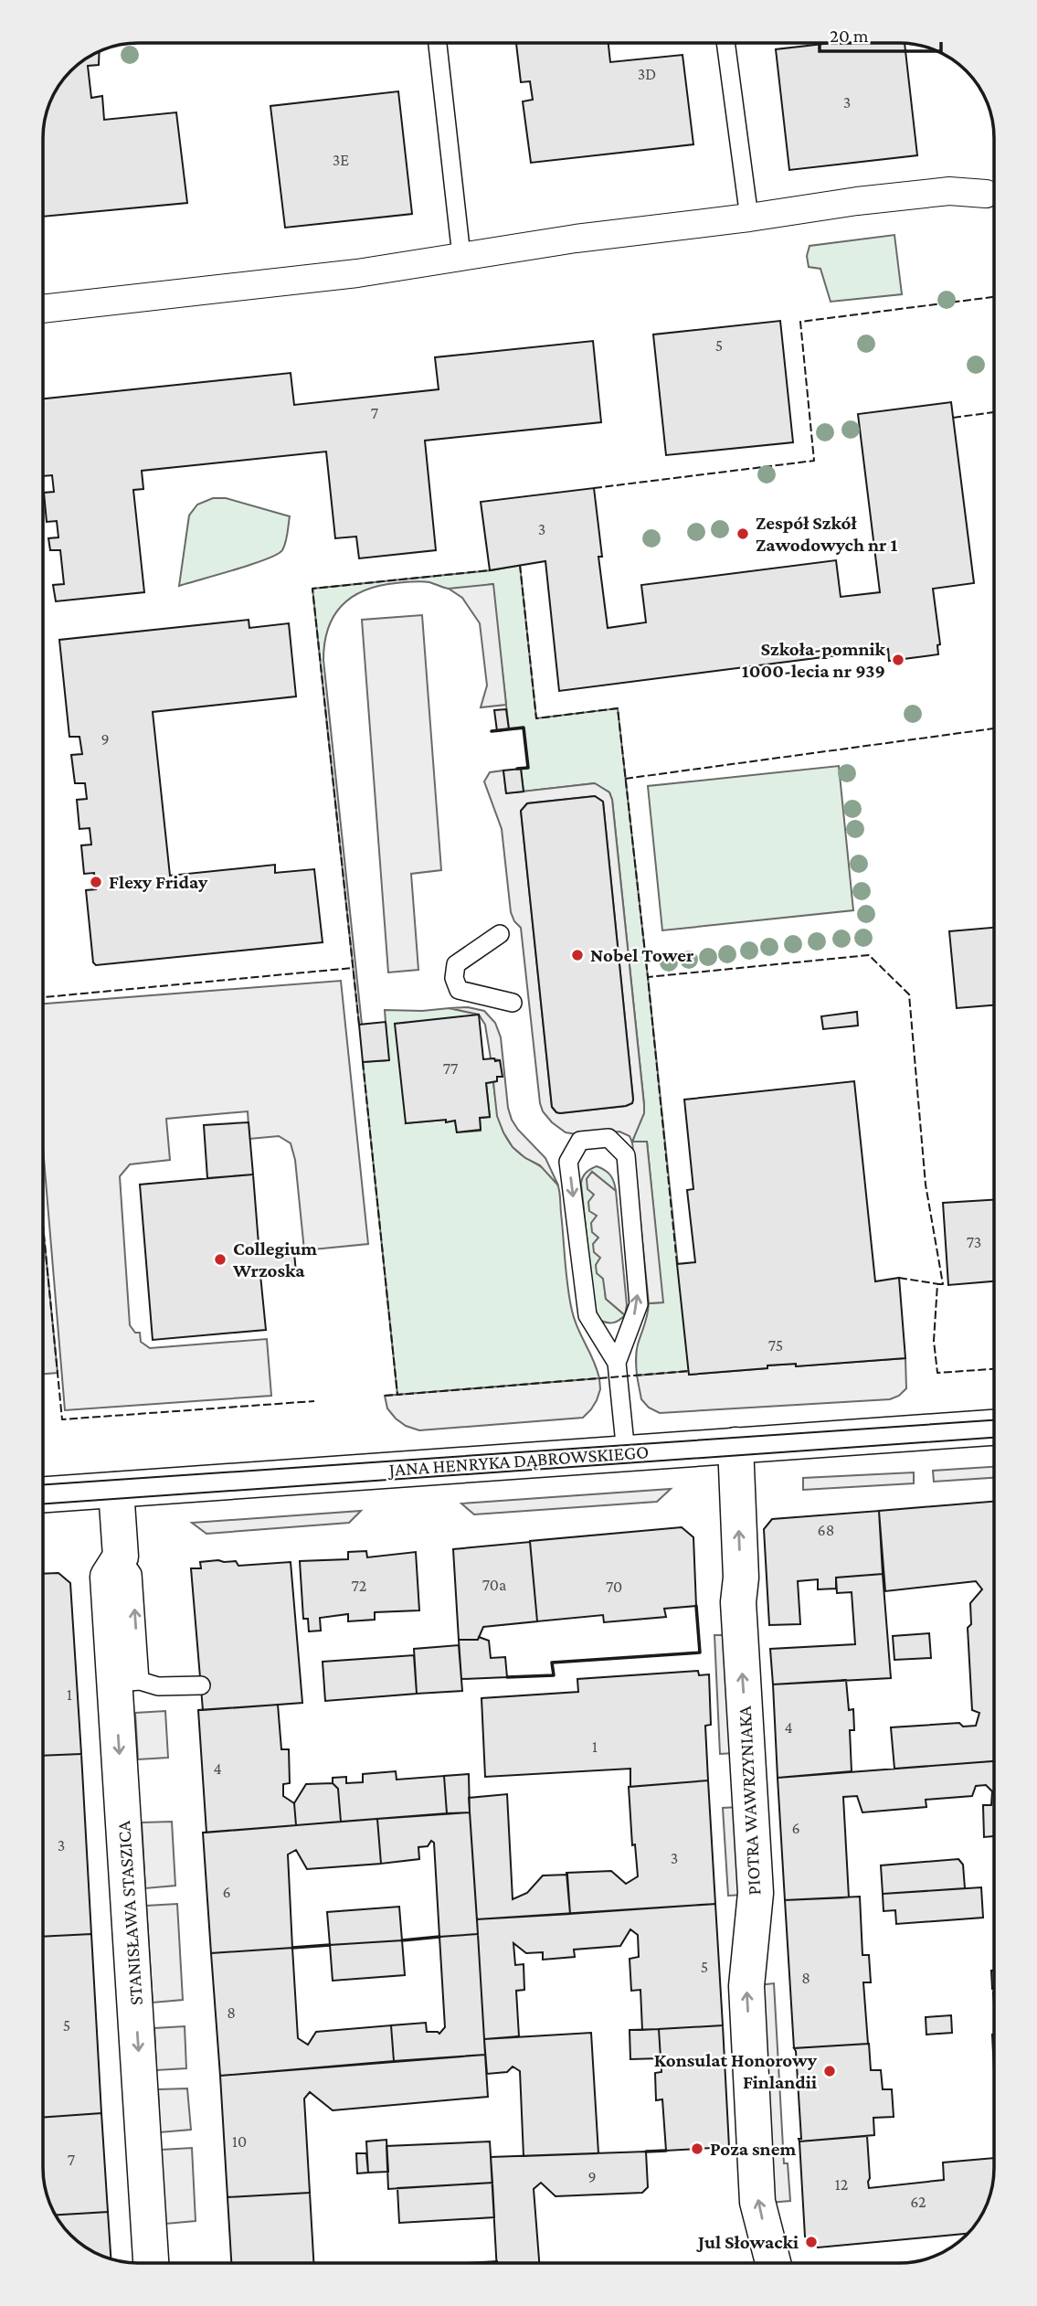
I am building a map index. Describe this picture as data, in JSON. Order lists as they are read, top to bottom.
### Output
{
  "streets": {
    "street": ["JANA HENRYKA DĄBROWSKIEGO", "PIOTRA WAWRZYNIAKA", "STANISŁAWA STASZICA"]
  },
  "crossings": [
    ["JANA HENRYKA DĄBROWSKIEGO", "PIOTRA WAWRZYNIAKA"],
    ["JANA HENRYKA DĄBROWSKIEGO", "STANISŁAWA STASZICA"]
  ],
  "one_way": ["PIOTRA WAWRZYNIAKA", "STANISŁAWA STASZICA"],
  "places": [
    "Zespół Szkół Zawodowych nr 1",
    "Szkoła-pomnik 1000-lecia nr 939",
    "Flexy Friday",
    "Nobel Tower",
    "Collegium Wrzoska",
    "Konsulat Honorowy Finlandii",
    "Poza snem",
    "Jul Słowacki"
  ],
  "house_numbers": [
    "3D",
    "3",
    "3E",
    "5",
    "7",
    "3",
    "9",
    "77",
    "73",
    "75",
    "68",
    "70a",
    "72",
    "70",
    "1",
    "4",
    "1",
    "4",
    "6",
    "3",
    "3",
    "6",
    "5",
    "8",
    "8",
    "5",
    "10",
    "7",
    "9",
    "12",
    "62"
  ],
  "scale_bar": "20 m"
}
